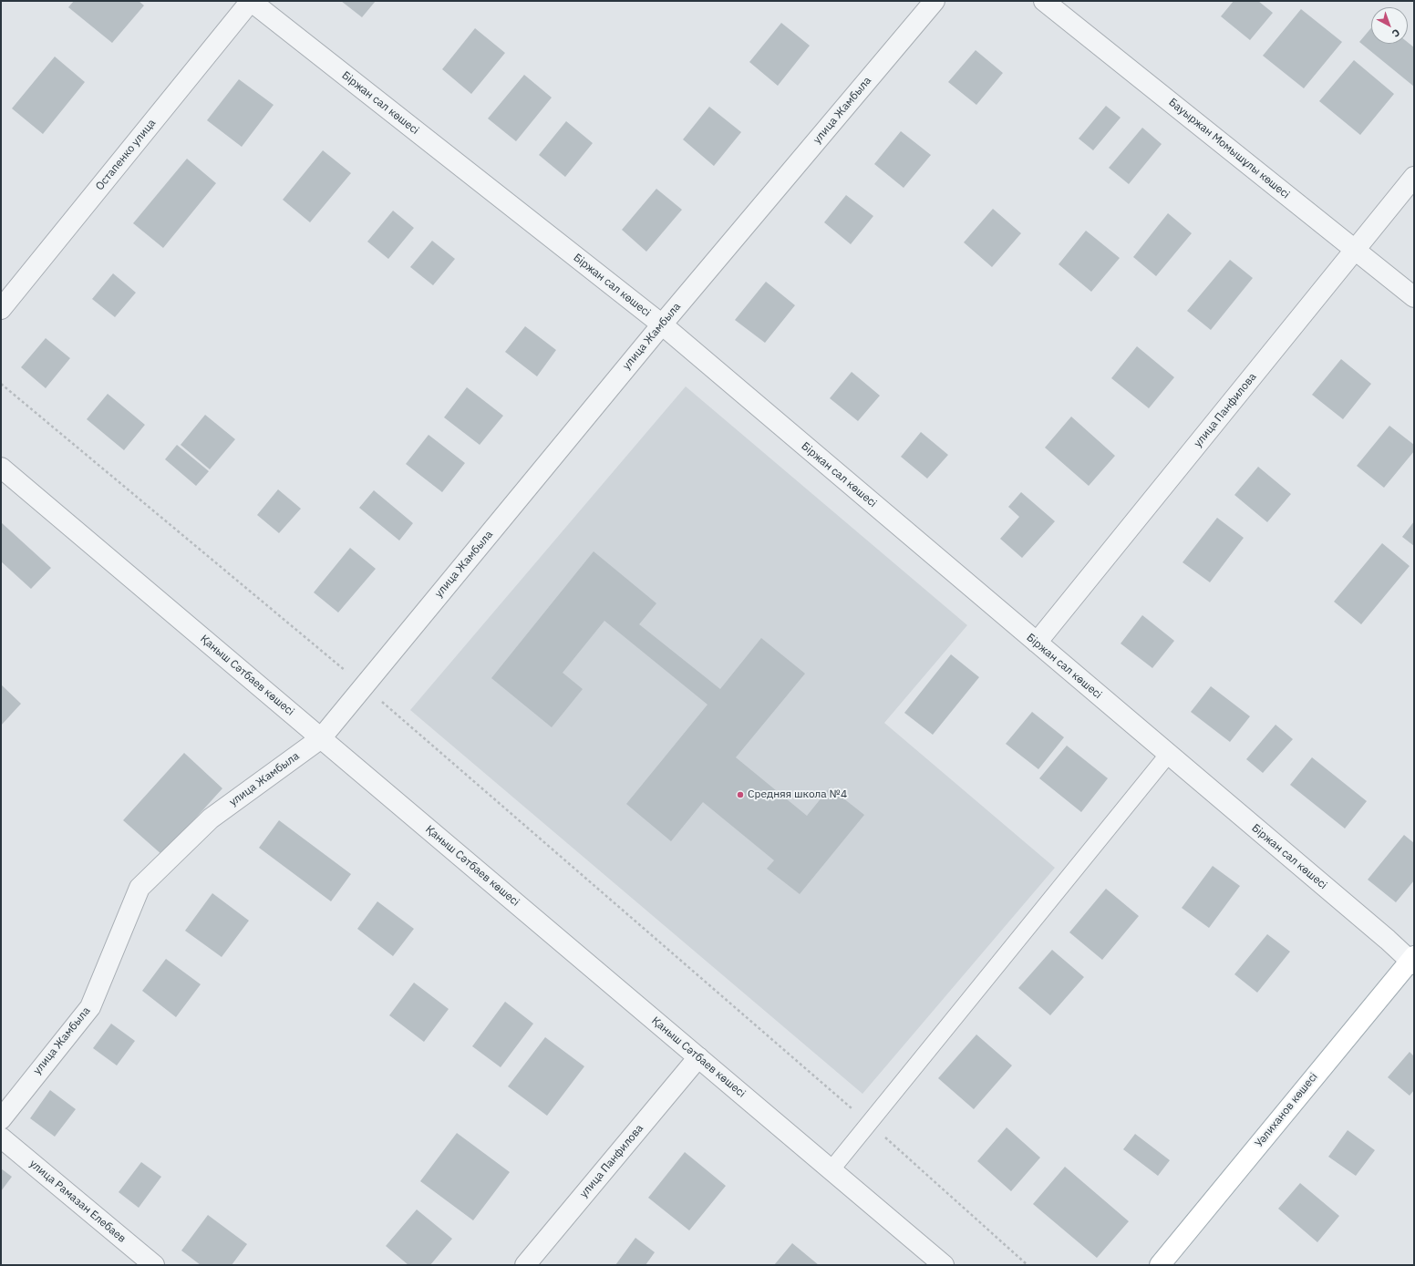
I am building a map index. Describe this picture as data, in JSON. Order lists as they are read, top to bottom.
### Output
{
  "streets": {
    "main road": ["Уәлиханов көшесі"],
    "street": [
      "Біржан сал көшесі",
      "улица Жамбыла",
      "Бауыржан Момышұлы көшесі",
      "Остапенко улица",
      "улица Панфилова",
      "Қаныш Сәтбаев көшесі",
      "улица Рамазан Елебаев"
    ]
  },
  "crossings": [
    ["Біржан сал көшесі", "улица Жамбыла"],
    ["Біржан сал көшесі", "Остапенко улица"],
    ["Біржан сал көшесі", "улица Панфилова"],
    ["Біржан сал көшесі", "Уәлиханов көшесі"],
    ["улица Жамбыла", "Қаныш Сәтбаев көшесі"],
    ["Бауыржан Момышұлы көшесі", "улица Панфилова"],
    ["улица Панфилова", "Қаныш Сәтбаев көшесі"]
  ],
  "places": ["Средняя школа №4"],
  "north": "bottom right"
}
